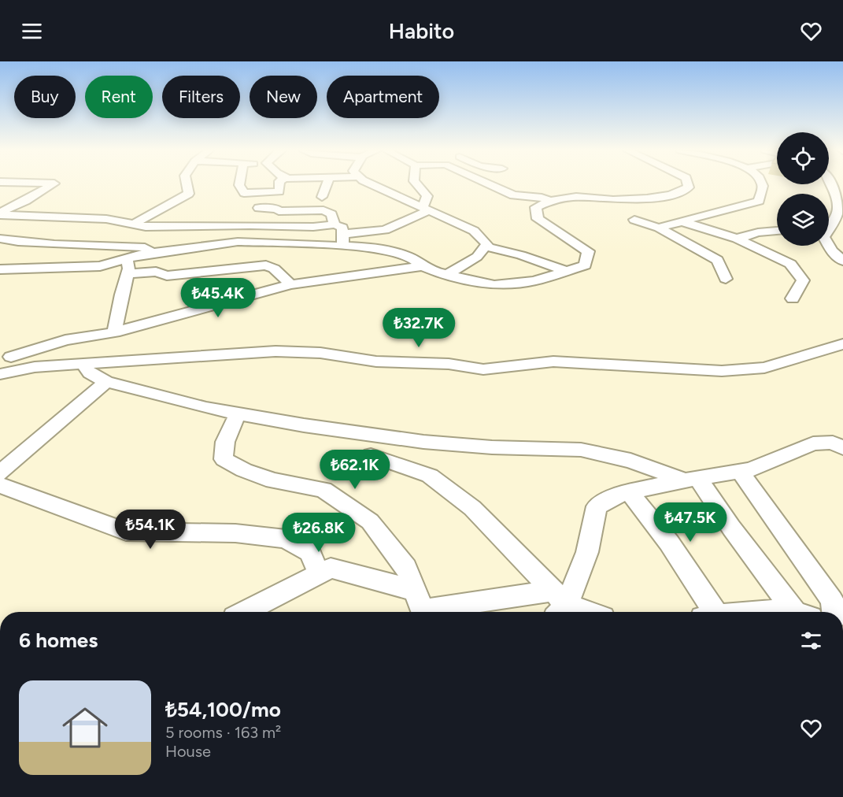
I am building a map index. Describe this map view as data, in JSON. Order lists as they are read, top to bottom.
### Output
{
  "page": {
    "header": "Habito",
    "chip": [
      "Buy",
      "Rent",
      "Filters",
      "New",
      "Apartment"
    ],
    "price": [
      "₺45.4K",
      "₺32.7K",
      "₺62.1K",
      "₺47.5K",
      "₺54.1K",
      "₺26.8K"
    ],
    "heading": "6 homes",
    "list": [
      {
        "name": "₺54,100/mo",
        "note": "5 rooms · 163 m² · House"
      }
    ]
  }
}
